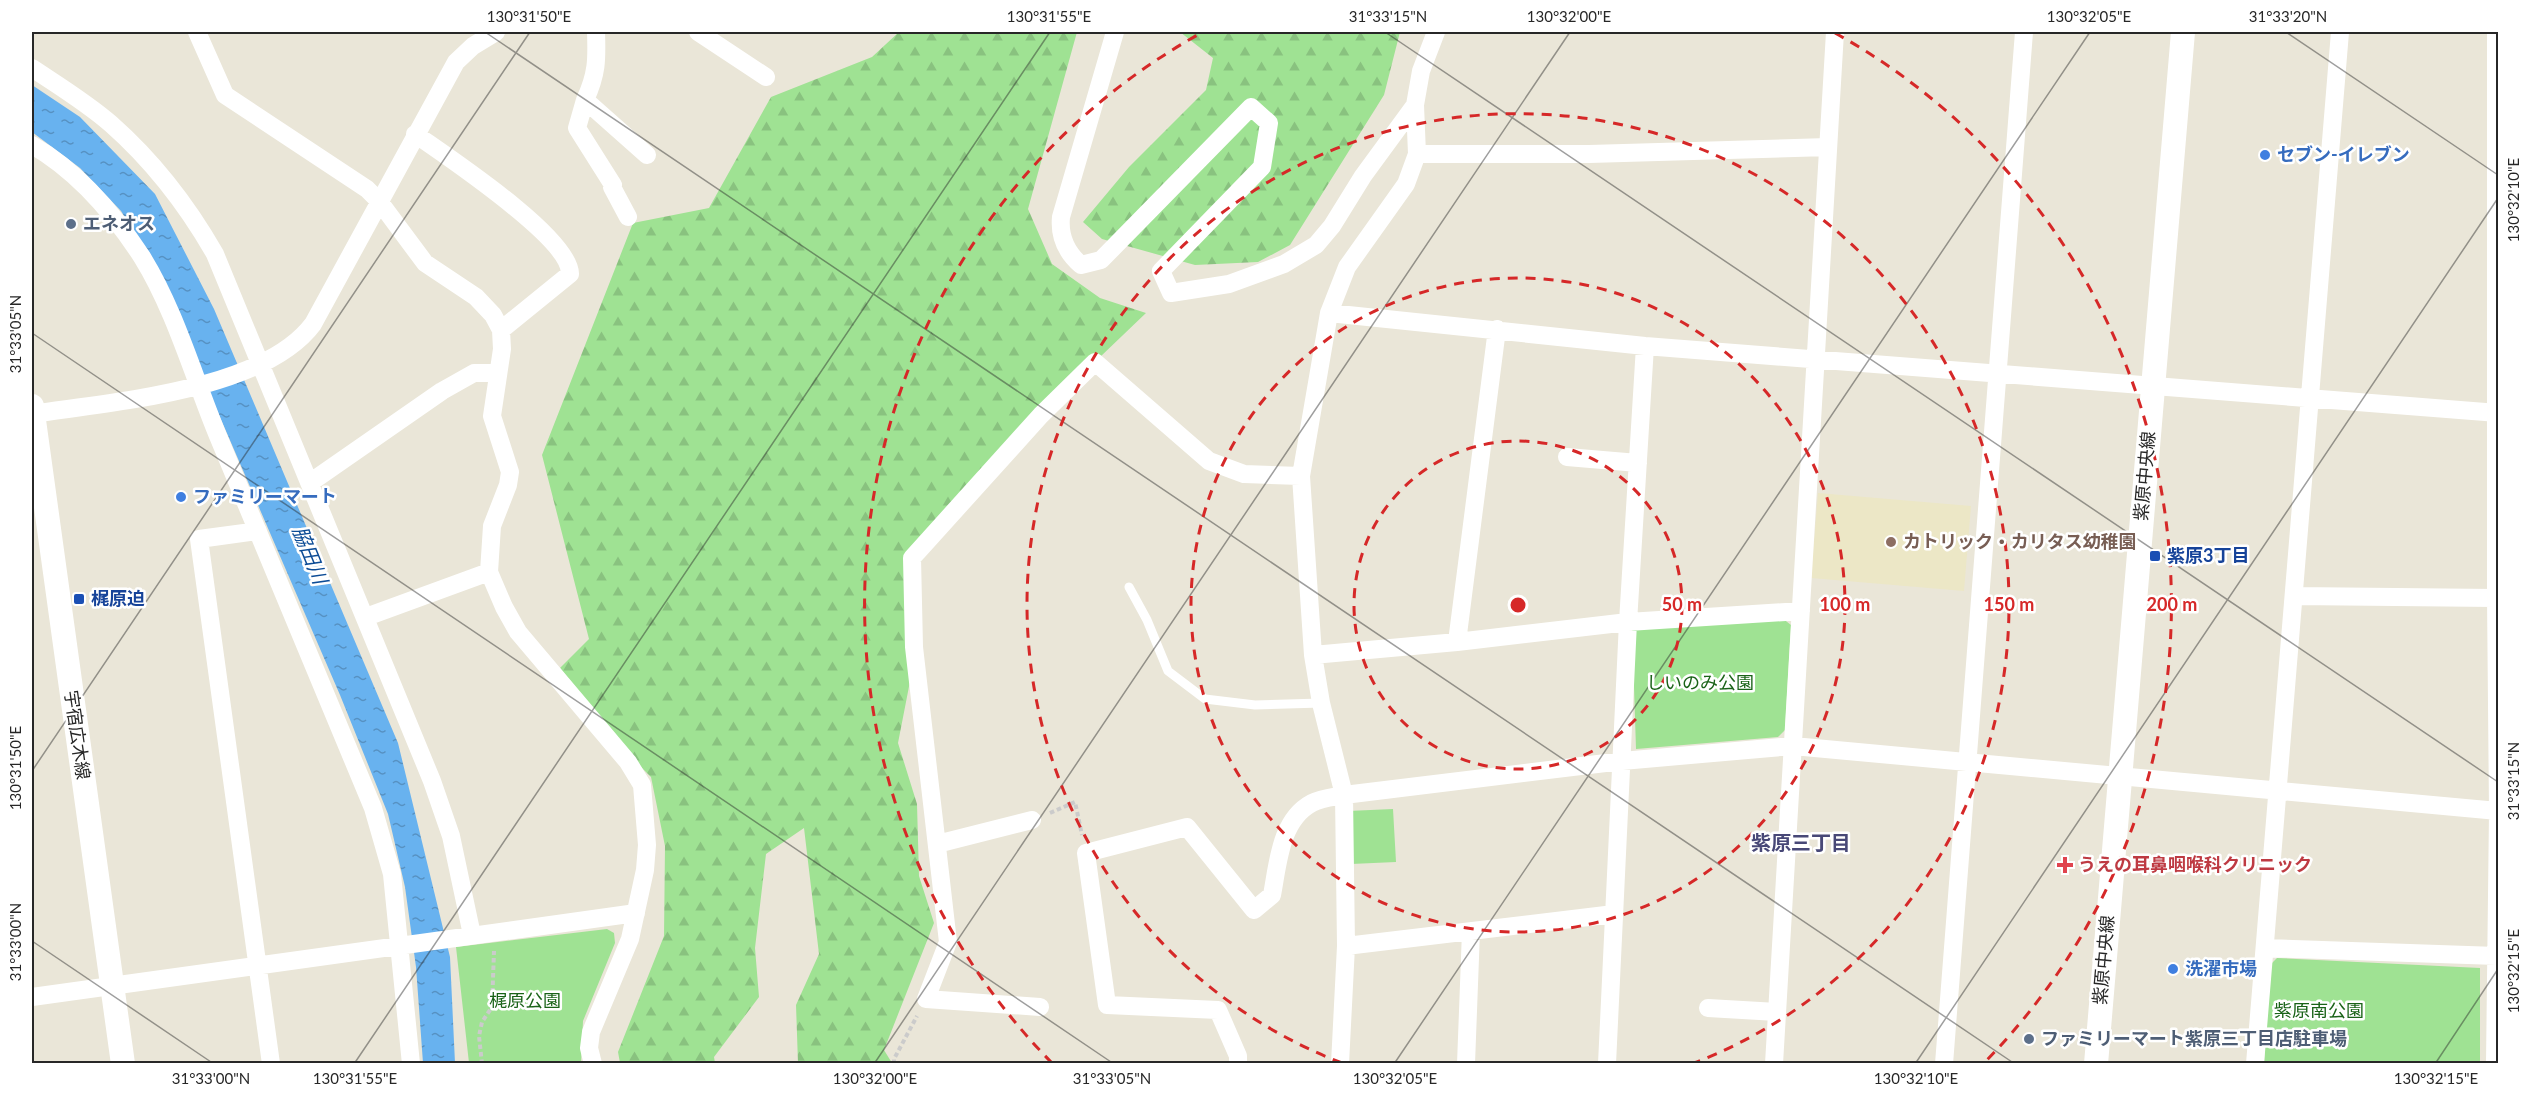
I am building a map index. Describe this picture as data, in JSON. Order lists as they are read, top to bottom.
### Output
{
  "streets": {
    "street": ["紫原中央線", "宇宿広木線"]
  },
  "districts": ["紫原三丁目"],
  "water": ["脇田川"],
  "parks": ["しいのみ公園", "梶原公園", "紫原南公園"],
  "places": {
    "other": [
      "セブン-イレブン",
      "エネオス",
      "ファミリーマート",
      "カトリック・カリタス幼稚園",
      "洗濯市場",
      "ファミリーマート紫原三丁目店駐車場"
    ],
    "transit": ["紫原3丁目", "梶原迫"],
    "health": ["うえの耳鼻咽喉科クリニック"]
  },
  "coordinates": [
    "130°31'50\"E",
    "130°31'55\"E",
    "31°33'15\"N",
    "130°32'00\"E",
    "130°32'05\"E",
    "31°33'20\"N",
    "130°32'10\"E",
    "31°33'05\"N",
    "31°33'00\"N",
    "130°32'15\"E"
  ],
  "rings": [
    "50 m",
    "100 m",
    "150 m",
    "200 m"
  ]
}
